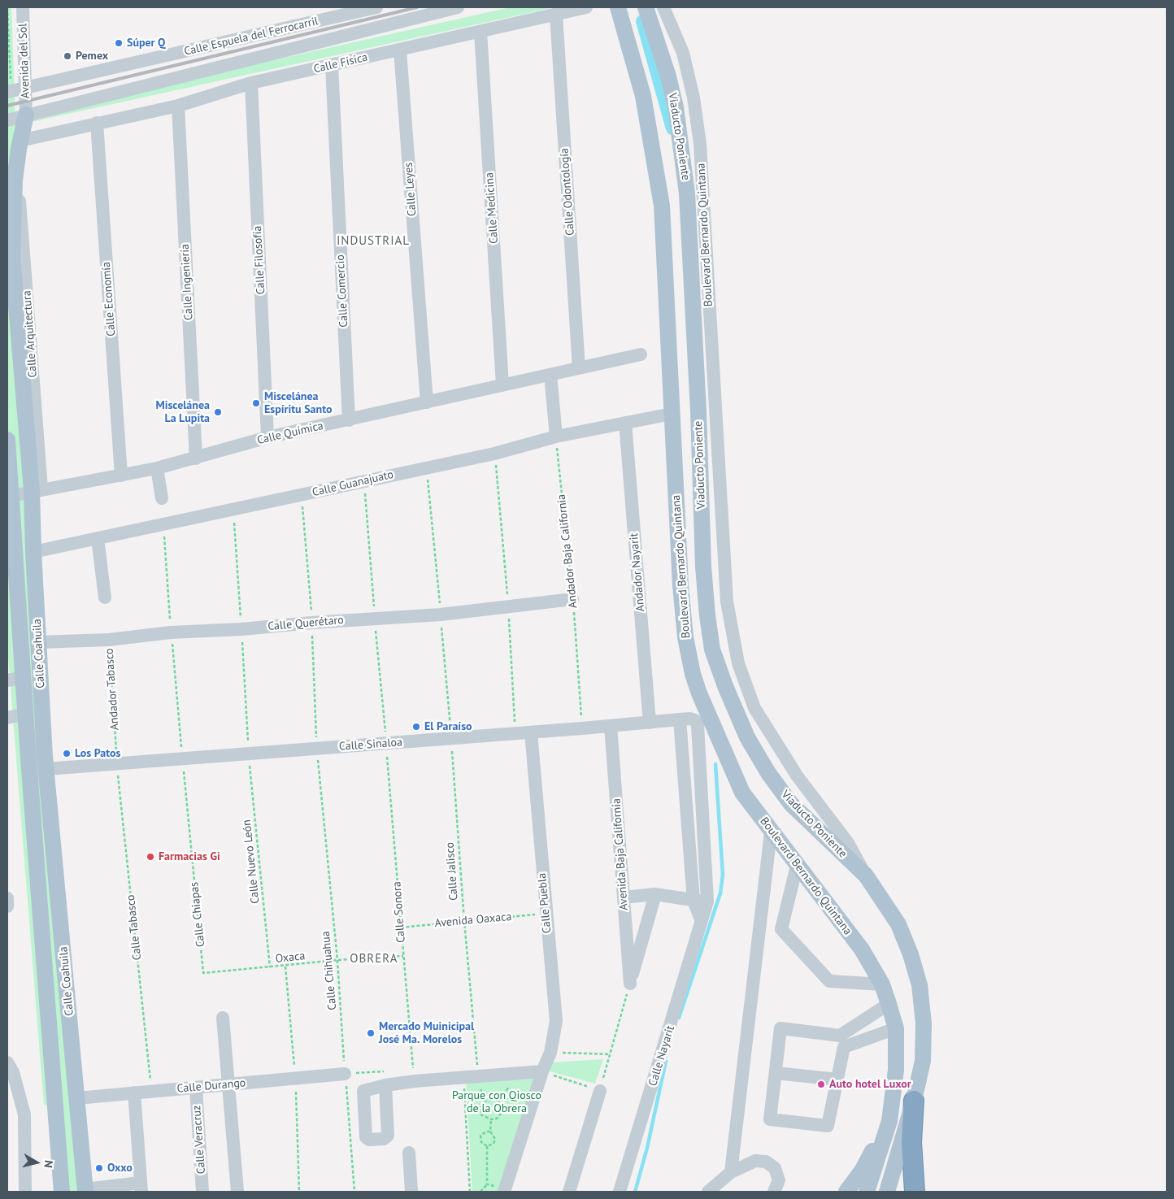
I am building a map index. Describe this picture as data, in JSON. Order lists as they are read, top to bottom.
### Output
{
  "streets": {
    "main road": ["Viaducto Poniente", "Boulevard Bernardo Quintana", "Calle Coahuila"],
    "street": [
      "Calle Espuela del Ferrocarril",
      "Avenida del Sol",
      "Calle Física",
      "Calle Leyes",
      "Calle Odontología",
      "Calle Medicina",
      "Calle Filosofía",
      "Calle Ingeniería",
      "Calle Comercio",
      "Calle Economía",
      "Calle Química",
      "Calle Guanajuato",
      "Andador Nayarit",
      "Calle Querétaro",
      "Calle Sinaloa",
      "Avenida Baja California",
      "Calle Puebla",
      "Calle Nayarit",
      "Calle Durango",
      "Calle Veracruz"
    ],
    "path": [
      "Andador Baja California",
      "Andador Tabasco",
      "Calle Nuevo León",
      "Calle Jalisco",
      "Calle Sonora",
      "Calle Chiapas",
      "Avenida Oaxaca",
      "Calle Tabasco",
      "Oxaca",
      "Calle Chihuahua"
    ]
  },
  "crossings": [
    ["Calle Espuela del Ferrocarril", "Avenida del Sol"],
    ["Avenida del Sol", "Calle Coahuila"],
    ["Calle Física", "Calle Leyes"],
    ["Calle Física", "Calle Odontología"],
    ["Calle Física", "Calle Medicina"],
    ["Calle Física", "Calle Filosofía"],
    ["Calle Física", "Calle Ingeniería"],
    ["Calle Física", "Calle Comercio"],
    ["Calle Física", "Calle Economía"],
    ["Viaducto Poniente", "Boulevard Bernardo Quintana"],
    ["Calle Leyes", "Calle Química"],
    ["Calle Odontología", "Calle Química"],
    ["Calle Medicina", "Calle Química"],
    ["Boulevard Bernardo Quintana", "Calle Guanajuato"],
    ["Calle Filosofía", "Calle Química"],
    ["Calle Ingeniería", "Calle Química"],
    ["Calle Comercio", "Calle Química"],
    ["Calle Economía", "Calle Química"],
    ["Calle Química", "Calle Coahuila"],
    ["Calle Guanajuato", "Andador Baja California"],
    ["Calle Guanajuato", "Andador Nayarit"],
    ["Calle Guanajuato", "Calle Coahuila"],
    ["Andador Baja California", "Calle Querétaro"],
    ["Andador Baja California", "Calle Sinaloa"],
    ["Andador Nayarit", "Calle Sinaloa"],
    ["Calle Querétaro", "Calle Coahuila"],
    ["Calle Querétaro", "Andador Tabasco"],
    ["Calle Coahuila", "Calle Sinaloa"],
    ["Calle Coahuila", "Calle Durango"],
    ["Andador Tabasco", "Calle Sinaloa"],
    ["Andador Tabasco", "Calle Tabasco"],
    ["Calle Sinaloa", "Avenida Baja California"],
    ["Calle Sinaloa", "Calle Nuevo León"],
    ["Calle Sinaloa", "Calle Jalisco"],
    ["Calle Sinaloa", "Calle Puebla"],
    ["Calle Sinaloa", "Calle Sonora"],
    ["Calle Sinaloa", "Calle Chiapas"],
    ["Calle Sinaloa", "Calle Tabasco"],
    ["Calle Sinaloa", "Calle Chihuahua"],
    ["Calle Sinaloa", "Calle Nayarit"],
    ["Calle Nuevo León", "Oxaca"],
    ["Calle Jalisco", "Avenida Oaxaca"],
    ["Calle Puebla", "Avenida Oaxaca"],
    ["Calle Sonora", "Avenida Oaxaca"],
    ["Calle Sonora", "Oxaca"],
    ["Calle Chiapas", "Oxaca"],
    ["Calle Tabasco", "Calle Durango"],
    ["Oxaca", "Calle Chihuahua"],
    ["Calle Chihuahua", "Calle Durango"],
    ["Calle Durango", "Calle Veracruz"]
  ],
  "districts": ["INDUSTRIAL", "OBRERA"],
  "parks": ["Parque con Qiosco de la Obrera"],
  "places": [
    "Súper Q",
    "Pemex",
    "Miscelánea Espíritu Santo",
    "Miscelánea La Lupita",
    "El Paraíso",
    "Los Patos",
    "Farmacias Gi",
    "Mercado Muinicipal José Ma. Morelos",
    "Auto hotel Luxor",
    "Oxxo"
  ],
  "north": "right"
}
